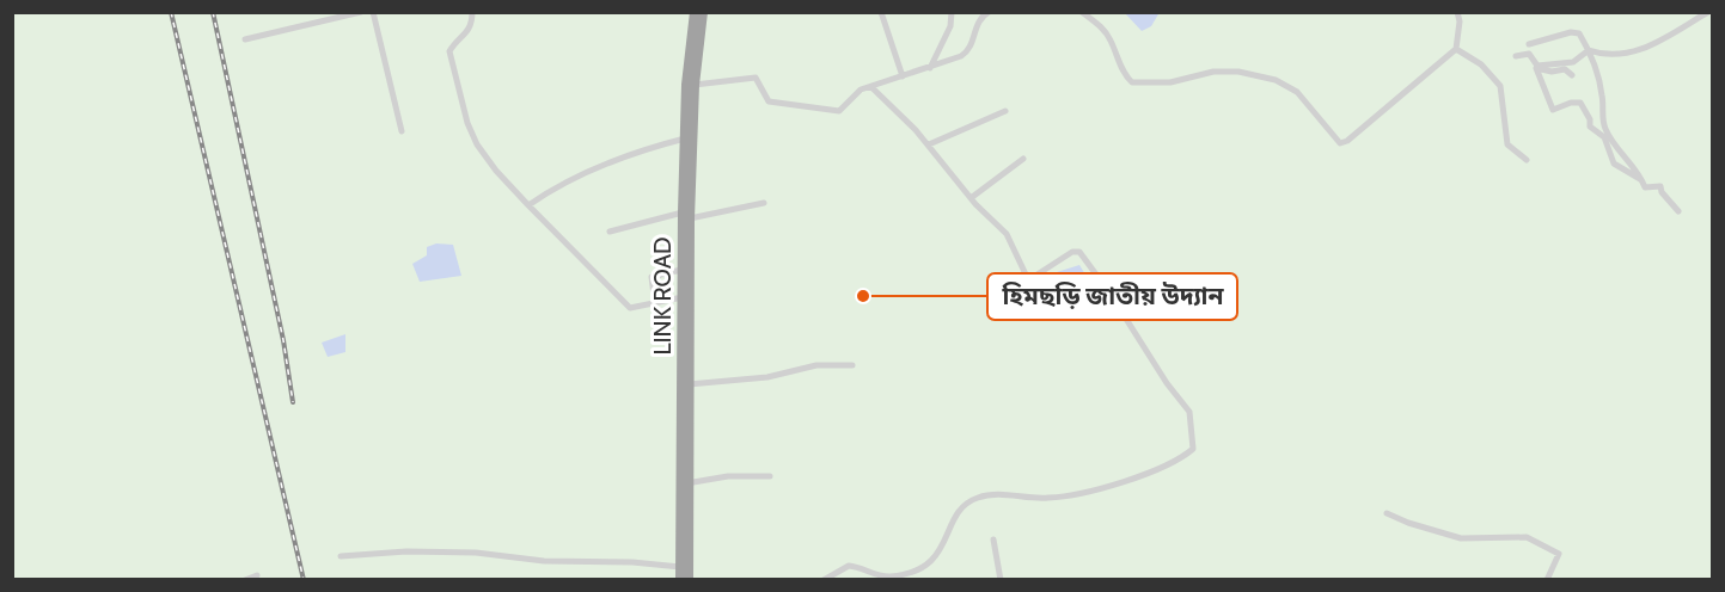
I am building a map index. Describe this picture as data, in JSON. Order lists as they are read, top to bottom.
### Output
{
  "streets": {
    "highway": ["LINK ROAD"]
  },
  "places": ["হিমছড়ি জাতীয় উদ্যান"]
}
